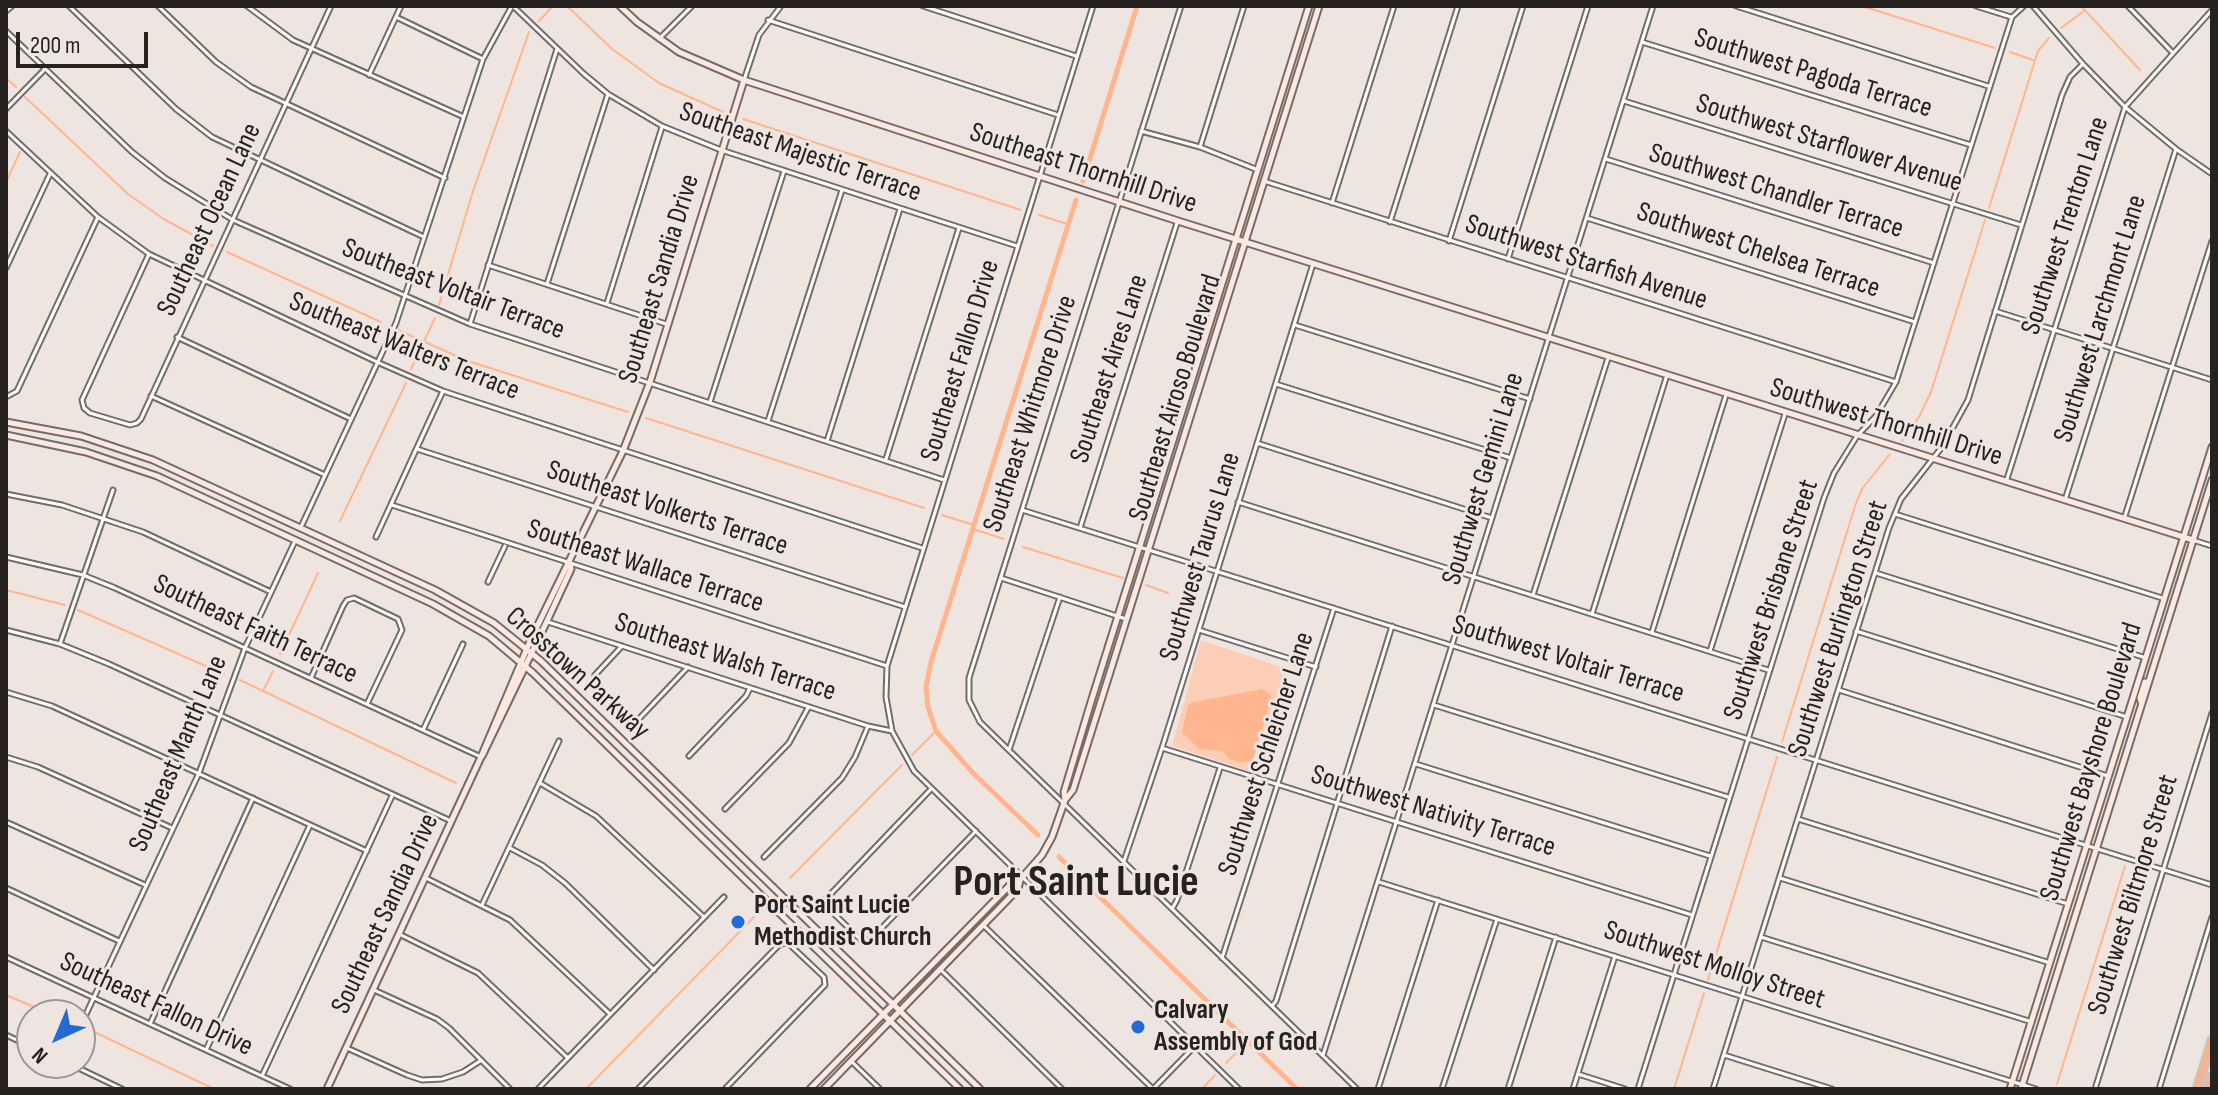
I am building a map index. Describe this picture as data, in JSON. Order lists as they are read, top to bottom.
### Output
{
  "streets": {
    "main road": [
      "Southeast Thornhill Drive",
      "Southeast Sandia Drive",
      "Southeast Airoso Boulevard",
      "Southwest Thornhill Drive",
      "Crosstown Parkway",
      "Southwest Bayshore Boulevard"
    ],
    "street": [
      "Southwest Pagoda Terrace",
      "Southwest Starflower Avenue",
      "Southeast Majestic Terrace",
      "Southwest Chandler Terrace",
      "Southeast Ocean Lane",
      "Southwest Trenton Lane",
      "Southwest Chelsea Terrace",
      "Southwest Starfish Avenue",
      "Southeast Voltair Terrace",
      "Southwest Larchmont Lane",
      "Southeast Walters Terrace",
      "Southeast Fallon Drive",
      "Southeast Aires Lane",
      "Southeast Whitmore Drive",
      "Southwest Gemini Lane",
      "Southeast Volkerts Terrace",
      "Southwest Taurus Lane",
      "Southeast Wallace Terrace",
      "Southwest Brisbane Street",
      "Southwest Burlington Street",
      "Southeast Faith Terrace",
      "Southeast Walsh Terrace",
      "Southwest Voltair Terrace",
      "Southeast Manth Lane",
      "Southwest Schleicher Lane",
      "Southwest Nativity Terrace",
      "Southwest Biltmore Street",
      "Southwest Molloy Street"
    ]
  },
  "crossings": [
    ["Southwest Pagoda Terrace", "Southwest Gemini Lane"],
    ["Southwest Pagoda Terrace", "Southwest Brisbane Street"],
    ["Southwest Starflower Avenue", "Southwest Gemini Lane"],
    ["Southwest Starflower Avenue", "Southwest Brisbane Street"],
    ["Southwest Starflower Avenue", "Southwest Burlington Street"],
    ["Southeast Majestic Terrace", "Southeast Sandia Drive"],
    ["Southeast Majestic Terrace", "Southeast Fallon Drive"],
    ["Southeast Thornhill Drive", "Southeast Sandia Drive"],
    ["Southeast Thornhill Drive", "Southeast Fallon Drive"],
    ["Southeast Thornhill Drive", "Southeast Aires Lane"],
    ["Southeast Thornhill Drive", "Southeast Airoso Boulevard"],
    ["Southeast Thornhill Drive", "Southeast Whitmore Drive"],
    ["Southeast Thornhill Drive", "Southwest Thornhill Drive"],
    ["Southeast Thornhill Drive", "Southwest Gemini Lane"],
    ["Southeast Thornhill Drive", "Southwest Taurus Lane"],
    ["Southwest Chandler Terrace", "Southwest Gemini Lane"],
    ["Southwest Chandler Terrace", "Southwest Brisbane Street"],
    ["Southeast Ocean Lane", "Southeast Voltair Terrace"],
    ["Southeast Ocean Lane", "Southeast Walters Terrace"],
    ["Southwest Trenton Lane", "Southwest Thornhill Drive"],
    ["Southwest Chelsea Terrace", "Southwest Gemini Lane"],
    ["Southwest Chelsea Terrace", "Southwest Brisbane Street"],
    ["Southwest Starfish Avenue", "Southeast Airoso Boulevard"],
    ["Southwest Starfish Avenue", "Southwest Gemini Lane"],
    ["Southwest Starfish Avenue", "Southwest Brisbane Street"],
    ["Southeast Sandia Drive", "Southeast Voltair Terrace"],
    ["Southeast Sandia Drive", "Southeast Walters Terrace"],
    ["Southeast Sandia Drive", "Southeast Volkerts Terrace"],
    ["Southeast Sandia Drive", "Southeast Wallace Terrace"],
    ["Southeast Sandia Drive", "Southeast Faith Terrace"],
    ["Southeast Sandia Drive", "Southeast Walsh Terrace"],
    ["Southeast Sandia Drive", "Crosstown Parkway"],
    ["Southeast Voltair Terrace", "Southeast Fallon Drive"],
    ["Southwest Larchmont Lane", "Southwest Thornhill Drive"],
    ["Southeast Walters Terrace", "Southeast Fallon Drive"],
    ["Southeast Fallon Drive", "Southeast Volkerts Terrace"],
    ["Southeast Fallon Drive", "Southeast Wallace Terrace"],
    ["Southeast Fallon Drive", "Southeast Walsh Terrace"],
    ["Southeast Fallon Drive", "Southeast Manth Lane"],
    ["Southeast Airoso Boulevard", "Southeast Whitmore Drive"],
    ["Southeast Airoso Boulevard", "Southwest Voltair Terrace"],
    ["Southeast Airoso Boulevard", "Crosstown Parkway"],
    ["Southeast Whitmore Drive", "Southwest Gemini Lane"],
    ["Southeast Whitmore Drive", "Southwest Taurus Lane"],
    ["Southeast Whitmore Drive", "Southwest Schleicher Lane"],
    ["Southwest Thornhill Drive", "Southwest Gemini Lane"],
    ["Southwest Thornhill Drive", "Southwest Brisbane Street"],
    ["Southwest Thornhill Drive", "Southwest Burlington Street"],
    ["Southwest Thornhill Drive", "Southwest Bayshore Boulevard"],
    ["Southwest Gemini Lane", "Southwest Voltair Terrace"],
    ["Southwest Gemini Lane", "Southwest Nativity Terrace"],
    ["Southwest Gemini Lane", "Southwest Molloy Street"],
    ["Southwest Taurus Lane", "Southwest Voltair Terrace"],
    ["Southwest Taurus Lane", "Southwest Nativity Terrace"],
    ["Southwest Brisbane Street", "Southwest Voltair Terrace"],
    ["Southwest Brisbane Street", "Southwest Nativity Terrace"],
    ["Southwest Brisbane Street", "Southwest Molloy Street"],
    ["Southwest Burlington Street", "Southwest Voltair Terrace"],
    ["Southwest Burlington Street", "Southwest Molloy Street"],
    ["Southeast Faith Terrace", "Southeast Manth Lane"],
    ["Southwest Voltair Terrace", "Southwest Schleicher Lane"],
    ["Southwest Voltair Terrace", "Southwest Bayshore Boulevard"],
    ["Southwest Voltair Terrace", "Southwest Biltmore Street"],
    ["Crosstown Parkway", "Southeast Manth Lane"],
    ["Southwest Schleicher Lane", "Southwest Nativity Terrace"],
    ["Southwest Bayshore Boulevard", "Southwest Molloy Street"]
  ],
  "districts": ["Port Saint Lucie"],
  "places": ["Port Saint Lucie Methodist Church", "Calvary Assembly of God"],
  "scale_bar": "200 m",
  "north": "bottom left"
}
